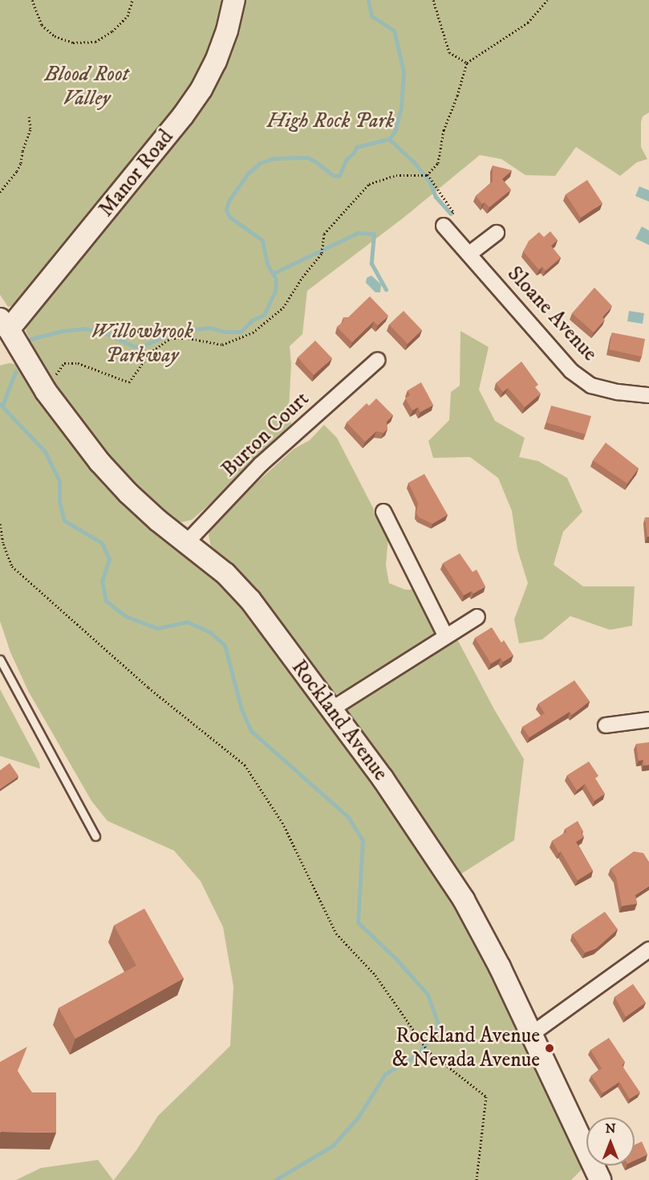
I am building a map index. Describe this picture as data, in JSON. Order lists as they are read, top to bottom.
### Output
{
  "streets": {
    "street": [
      "Manor Road",
      "Sloane Avenue",
      "Burton Court",
      "Rockland Avenue"
    ]
  },
  "crossings": [
    ["Manor Road", "Rockland Avenue"],
    ["Burton Court", "Rockland Avenue"]
  ],
  "parks": ["Blood Root Valley", "High Rock Park", "Willowbrook Parkway"],
  "places": ["Rockland Avenue & Nevada Avenue"],
  "north": "top"
}
